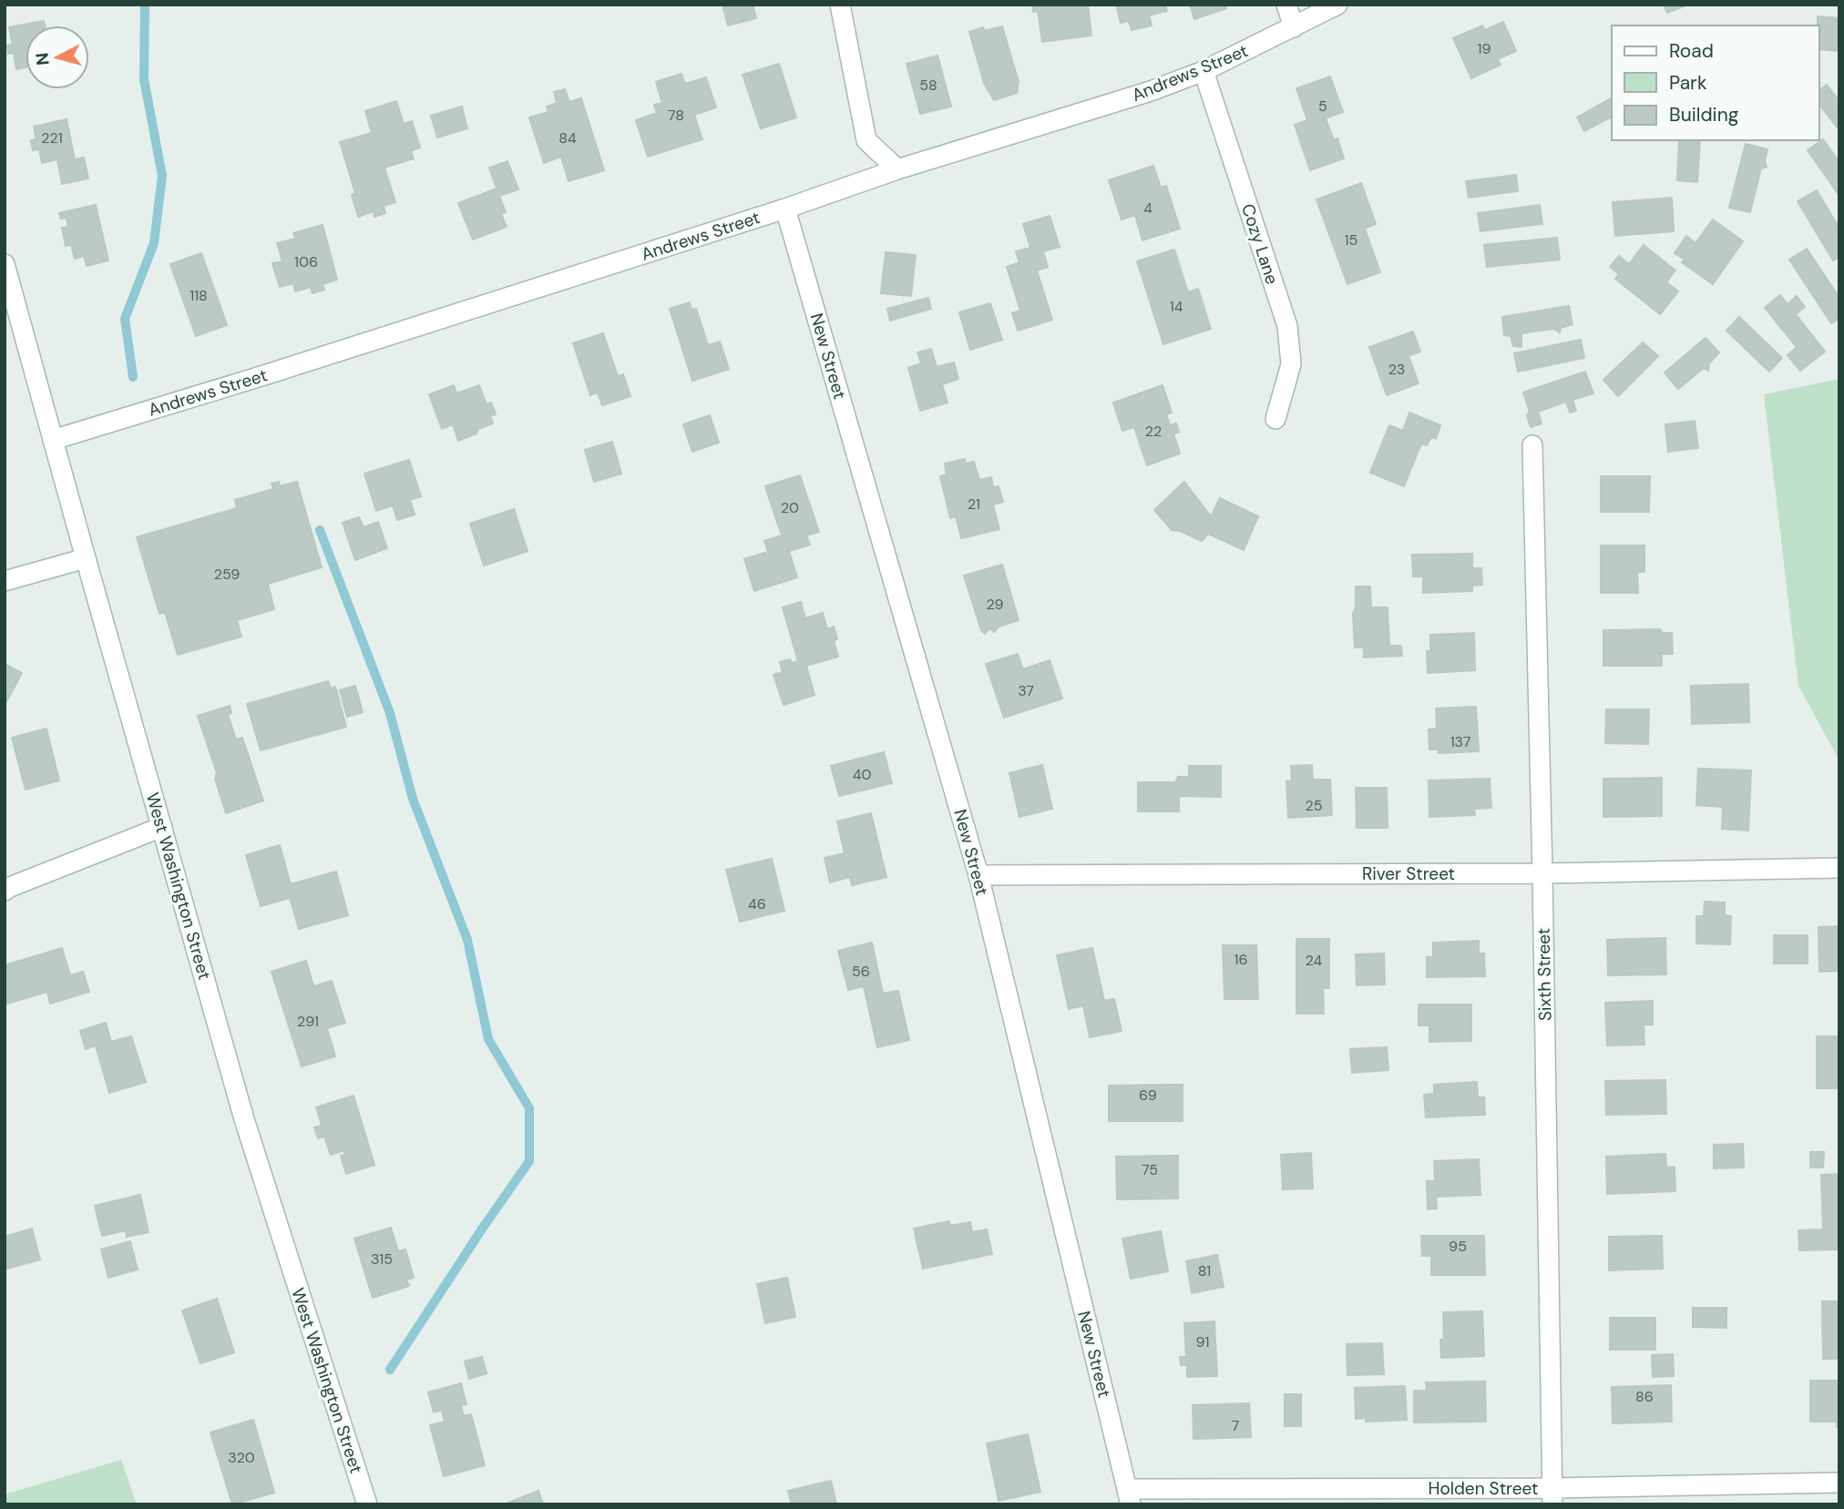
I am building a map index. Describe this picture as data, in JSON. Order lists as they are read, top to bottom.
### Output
{
  "streets": {
    "street": [
      "Andrews Street",
      "Cozy Lane",
      "New Street",
      "River Street",
      "West Washington Street",
      "Sixth Street",
      "Holden Street"
    ]
  },
  "crossings": [
    ["Andrews Street", "Cozy Lane"],
    ["Andrews Street", "New Street"],
    ["Andrews Street", "West Washington Street"],
    ["New Street", "River Street"],
    ["New Street", "Holden Street"],
    ["River Street", "Sixth Street"],
    ["Sixth Street", "Holden Street"]
  ],
  "house_numbers": [
    "19",
    "58",
    "5",
    "78",
    "221",
    "84",
    "4",
    "15",
    "106",
    "118",
    "14",
    "23",
    "22",
    "21",
    "20",
    "259",
    "29",
    "37",
    "137",
    "40",
    "25",
    "46",
    "16",
    "24",
    "56",
    "291",
    "69",
    "75",
    "95",
    "315",
    "81",
    "91",
    "86",
    "7",
    "320"
  ],
  "legend": ["Road", "Park", "Building"],
  "north": "left"
}
